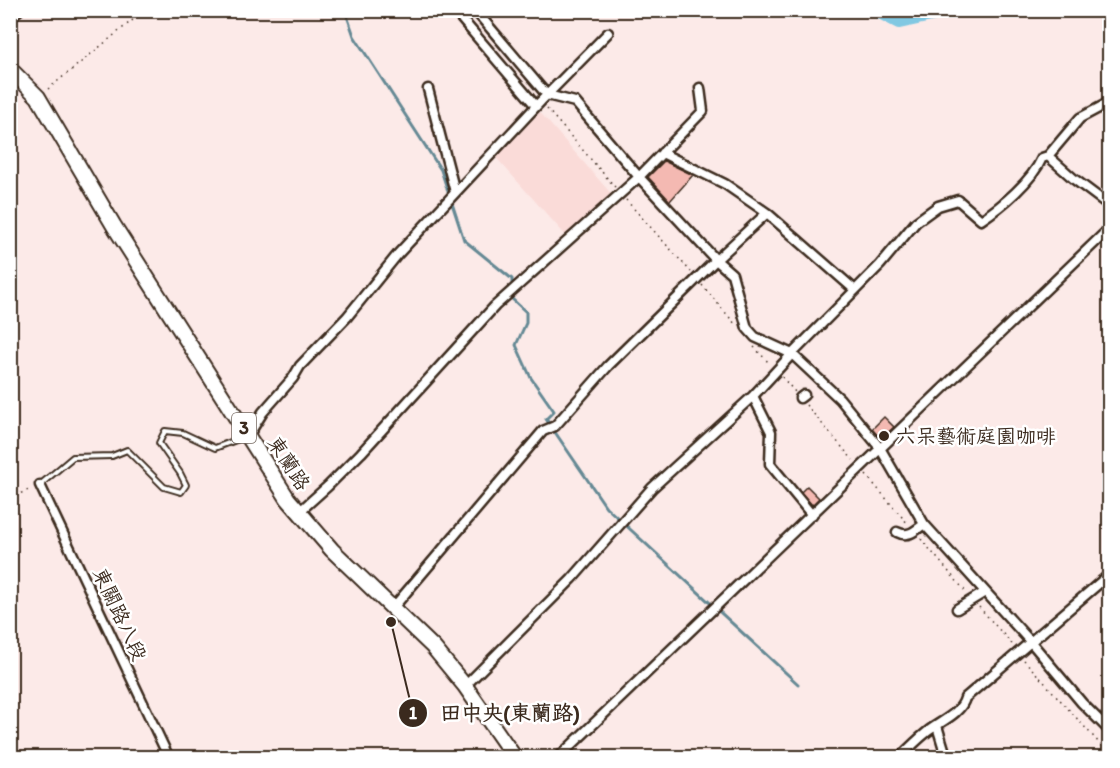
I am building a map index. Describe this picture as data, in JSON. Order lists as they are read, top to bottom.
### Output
{
  "streets": {
    "main road": ["3", "東蘭路"],
    "street": ["東關路八段"]
  },
  "places": ["六呆藝術庭園咖啡", "田中央(東蘭路)"]
}
